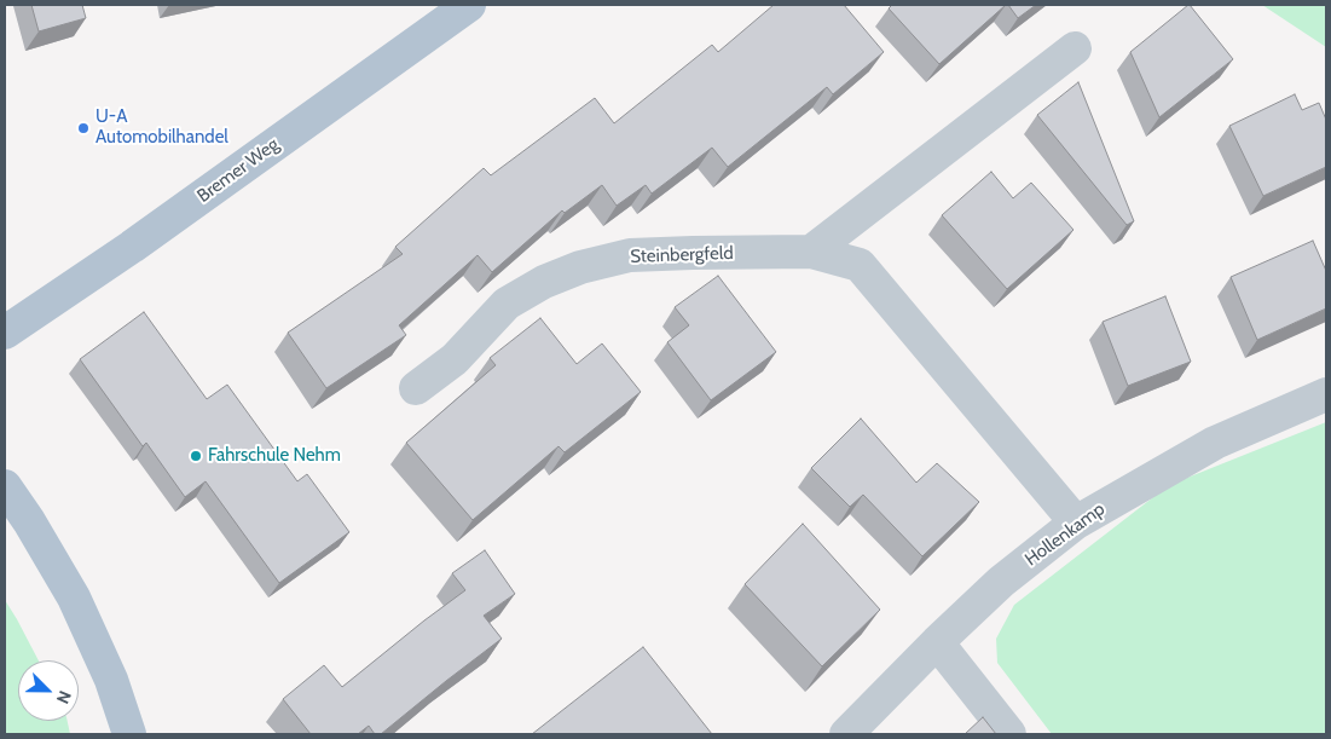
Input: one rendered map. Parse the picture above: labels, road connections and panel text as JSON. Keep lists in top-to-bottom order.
{
  "streets": {
    "main road": ["Bremer Weg"],
    "street": ["Steinbergfeld", "Hollenkamp"]
  },
  "crossings": [
    ["Steinbergfeld", "Hollenkamp"]
  ],
  "places": ["U-A Automobilhandel", "Fahrschule Nehm"],
  "north": "bottom right"
}
